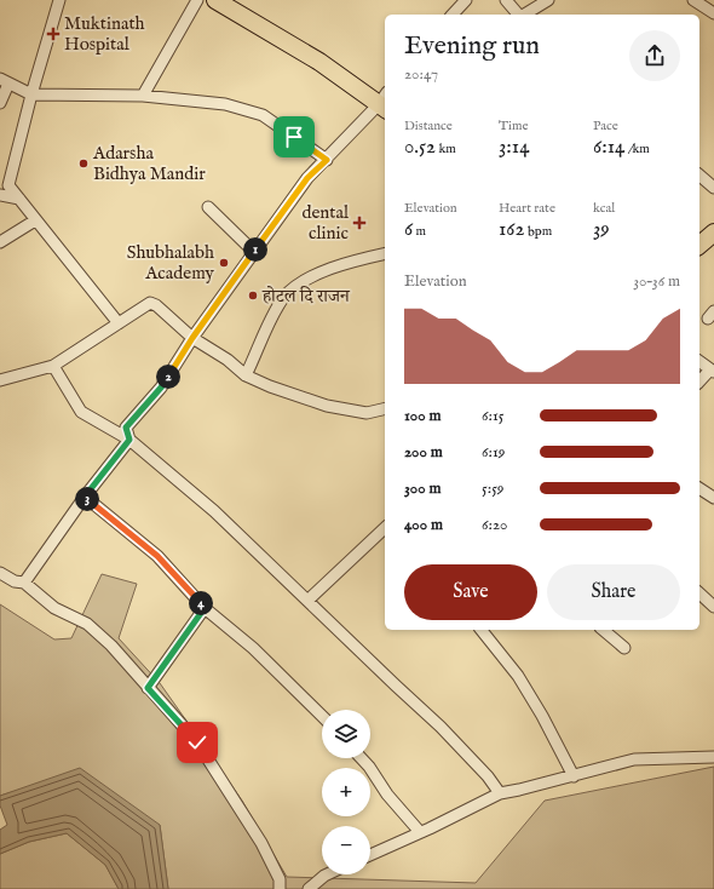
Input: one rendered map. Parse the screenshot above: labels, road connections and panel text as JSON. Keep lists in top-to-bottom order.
{
  "places": {
    "health": ["Muktinath Hospital", "dental clinic"],
    "other": ["Adarsha Bidhya Mandir", "Shubhalabh Academy", "होटल दि राजन"]
  },
  "page": {
    "heading": ["Evening run", "20:47"],
    "stats": [
      ["Distance", "0.52 km"],
      ["Time", "3:14"],
      ["Pace", "6:14 /km"],
      ["Elevation", "6 m"],
      ["Heart rate", "162 bpm"],
      ["kcal", "39"]
    ],
    "pins": [
      "1",
      "2",
      "3",
      "4"
    ],
    "chart": ["Elevation", "30–36 m"],
    "list": [
      {
        "name": "100 m",
        "note": "6:15"
      },
      {
        "name": "200 m",
        "note": "6:19"
      },
      {
        "name": "300 m",
        "note": "5:59"
      },
      {
        "name": "400 m",
        "note": "6:20"
      }
    ],
    "buttons": ["Save", "Share"],
    "map_buttons": ["+", "−"]
  }
}
